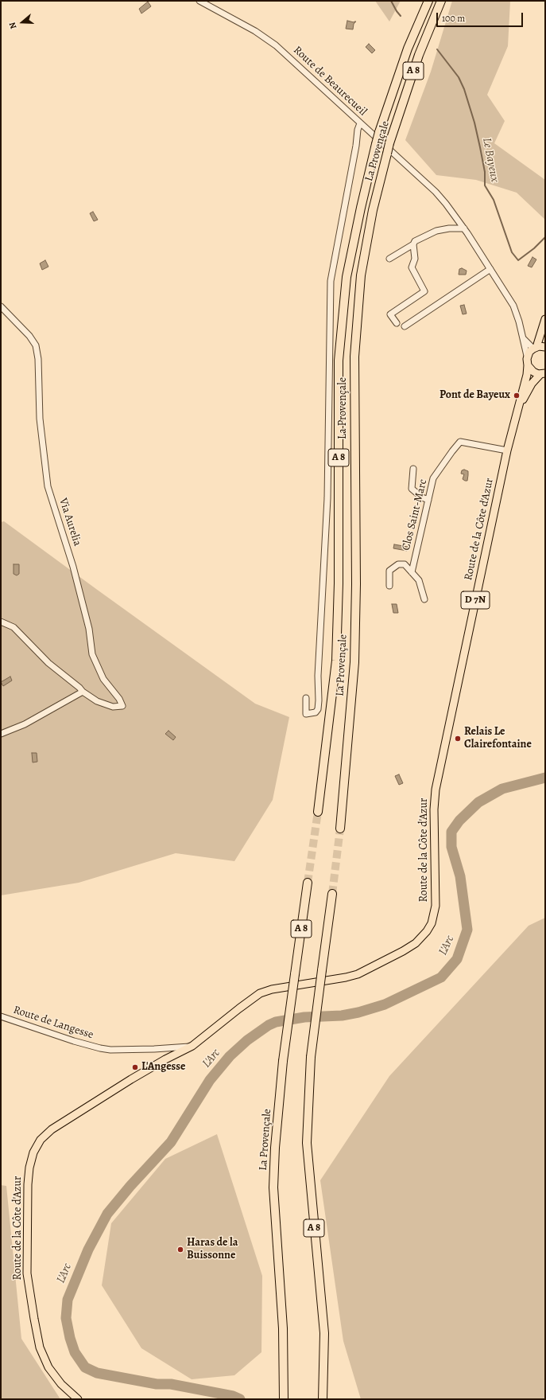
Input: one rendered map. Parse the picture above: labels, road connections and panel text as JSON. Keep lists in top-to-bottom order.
{
  "streets": {
    "highway": ["A 8", "La Provençale"],
    "main road": ["Route de la Côte d'Azur", "D 7N"],
    "street": [
      "Route de Beaurecueil",
      "Clos Saint-Marc",
      "Via Aurelia",
      "Route de Langesse"
    ]
  },
  "crossings": [
    ["Route de Beaurecueil", "Route de la Côte d'Azur"],
    ["Clos Saint-Marc", "Route de la Côte d'Azur"],
    ["Route de la Côte d'Azur", "D 7N"],
    ["Route de la Côte d'Azur", "Route de Langesse"]
  ],
  "water": ["Le Bayeux", "L'Arc"],
  "places": [
    "Pont de Bayeux",
    "Relais Le Clairefontaine",
    "L'Angesse",
    "Haras de la Buissonne"
  ],
  "scale_bar": "100 m",
  "north": "left"
}
